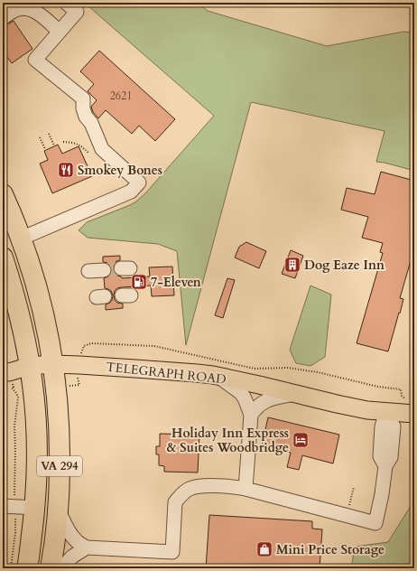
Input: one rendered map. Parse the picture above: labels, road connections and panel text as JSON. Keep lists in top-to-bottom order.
{
  "streets": {
    "highway": ["VA 294"],
    "main road": ["TELEGRAPH ROAD"]
  },
  "crossings": [
    ["TELEGRAPH ROAD", "VA 294"]
  ],
  "places": {
    "restaurant": ["Smokey Bones"],
    "building": ["Dog Eaze Inn"],
    "fuel station": ["7-Eleven"],
    "hotel": ["Holiday Inn Express & Suites Woodbridge"],
    "shop": ["Mini Price Storage"]
  },
  "house_numbers": ["2621"]
}
